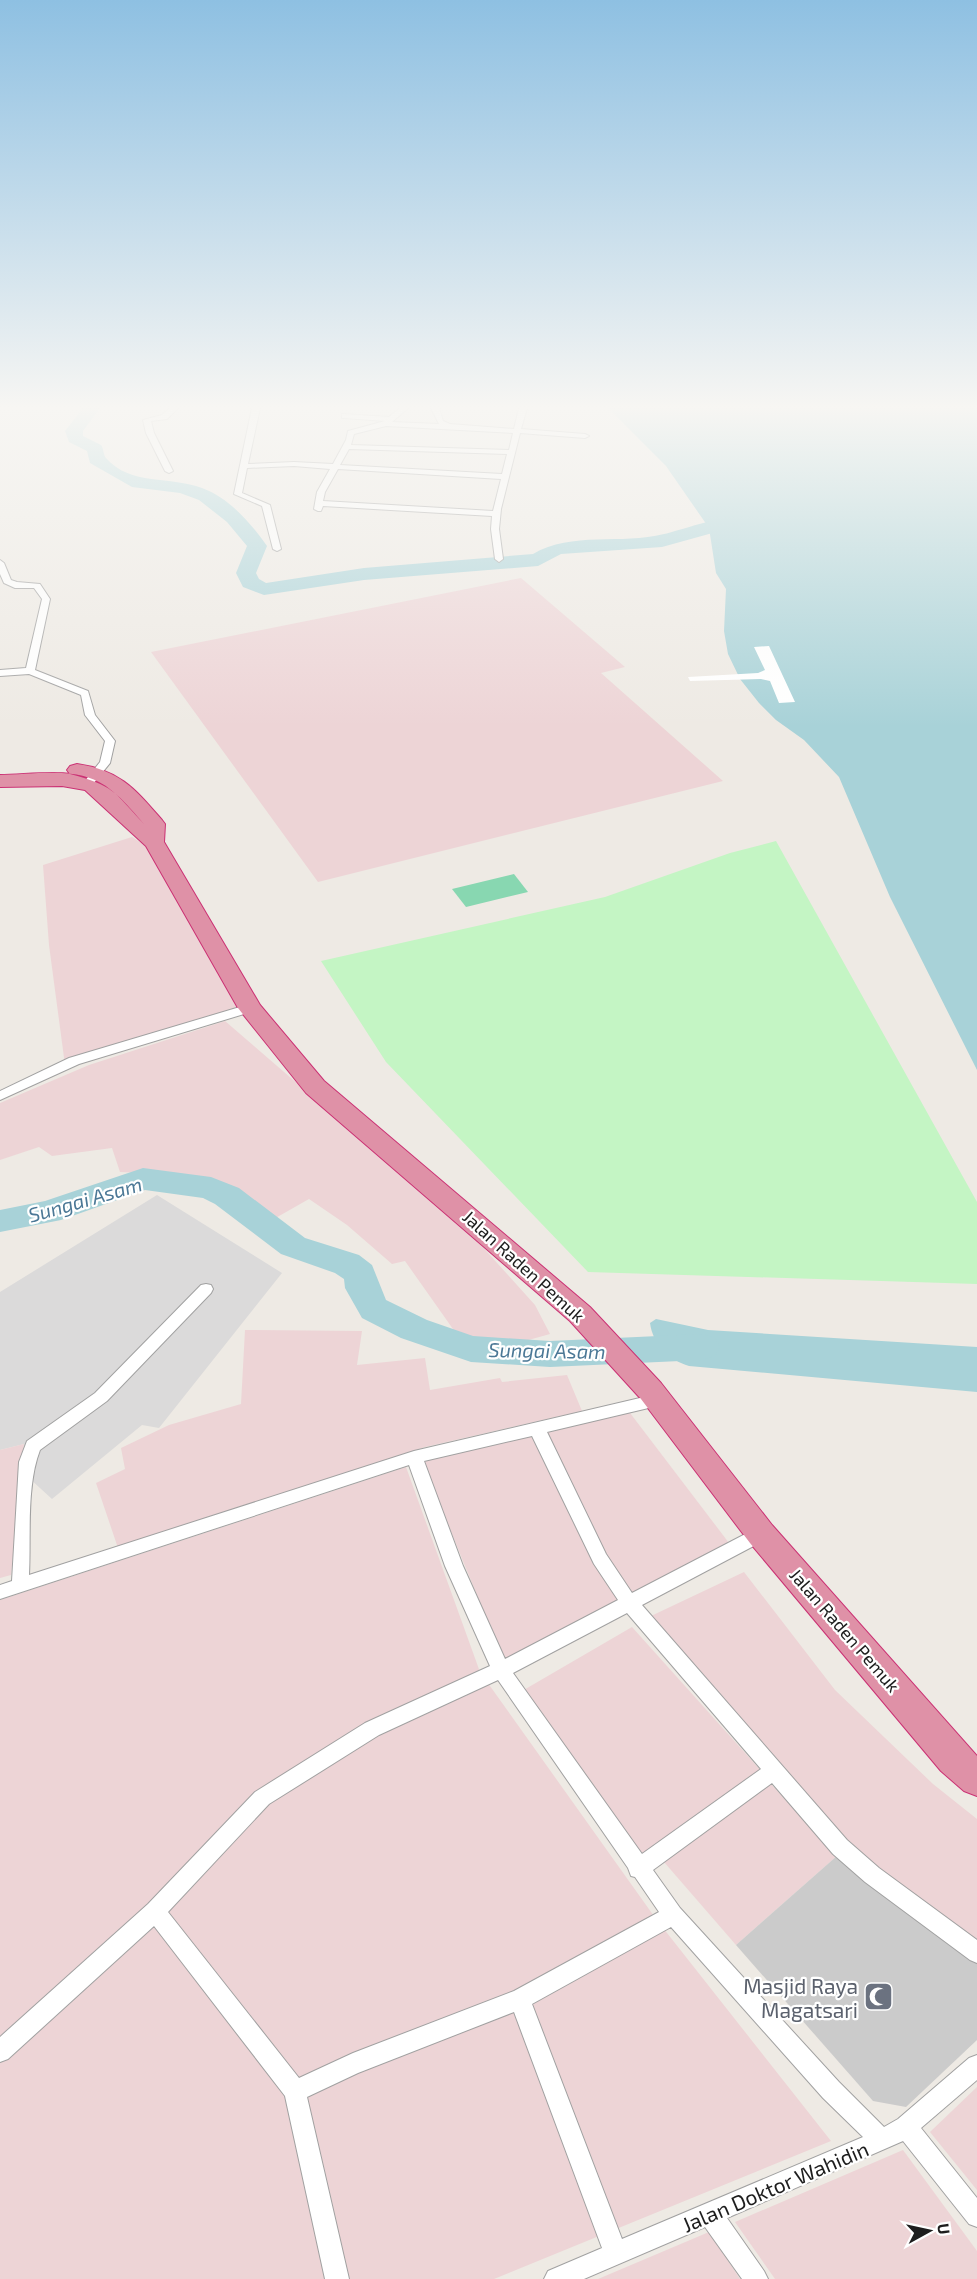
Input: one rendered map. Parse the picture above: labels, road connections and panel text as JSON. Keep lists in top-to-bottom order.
{
  "streets": {
    "highway": ["Jalan Raden Pemuk"],
    "street": ["Jalan Doktor Wahidin"]
  },
  "water": ["Sungai Asam"],
  "places": {
    "mosque": ["Masjid Raya Magatsari"]
  },
  "north": "right"
}
